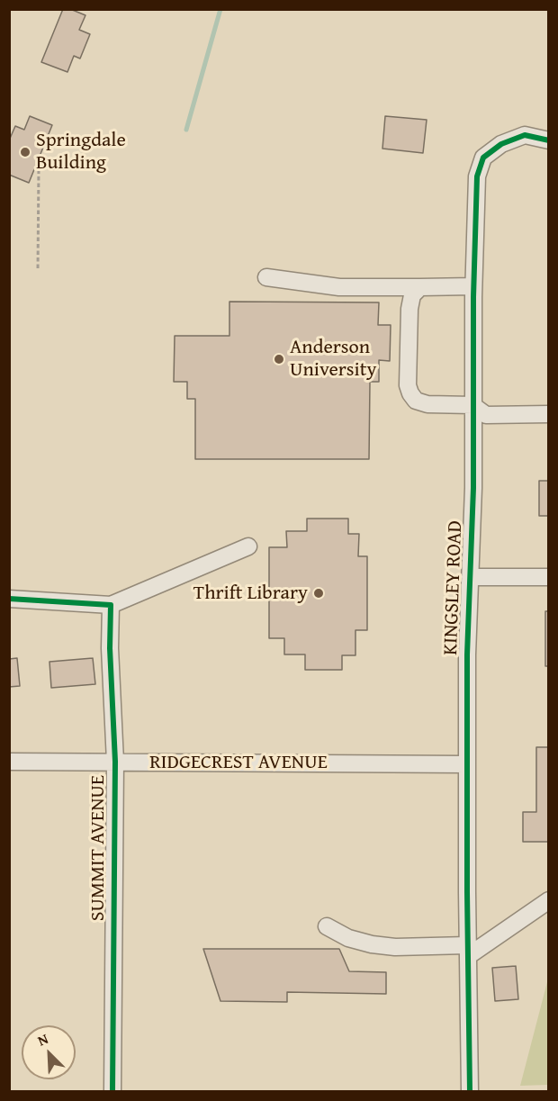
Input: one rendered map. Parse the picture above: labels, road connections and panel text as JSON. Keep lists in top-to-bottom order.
{
  "streets": {
    "street": ["KINGSLEY ROAD", "RIDGECREST AVENUE", "SUMMIT AVENUE"]
  },
  "crossings": [
    ["KINGSLEY ROAD", "RIDGECREST AVENUE"],
    ["RIDGECREST AVENUE", "SUMMIT AVENUE"]
  ],
  "places": ["Springdale Building", "Anderson University", "Thrift Library"],
  "north": "top left"
}
